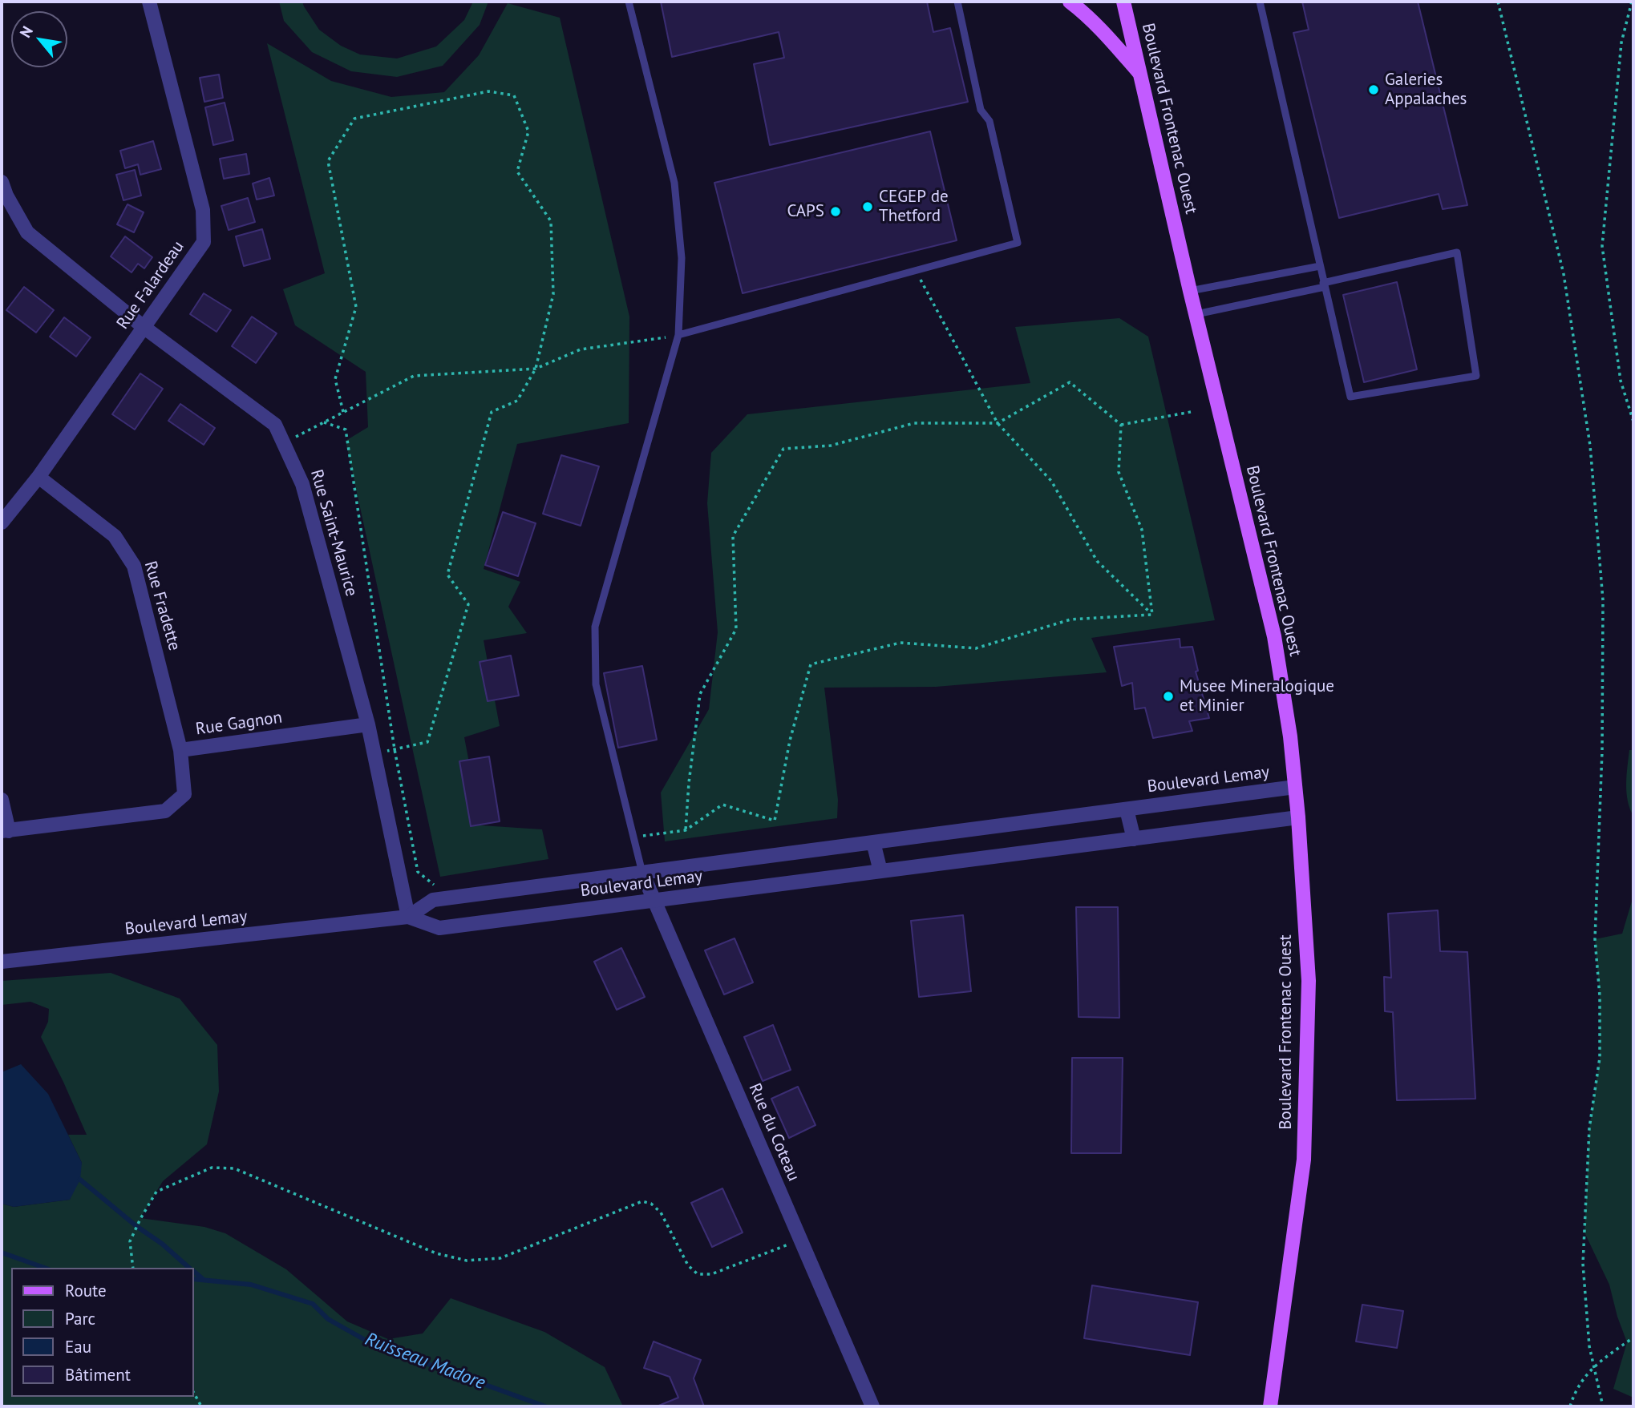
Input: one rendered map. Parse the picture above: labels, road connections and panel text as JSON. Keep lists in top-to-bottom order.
{
  "streets": {
    "main road": ["Boulevard Frontenac Ouest"],
    "street": [
      "Rue Falardeau",
      "Rue Saint-Maurice",
      "Rue Fradette",
      "Rue Gagnon",
      "Boulevard Lemay",
      "Rue du Coteau"
    ]
  },
  "crossings": [
    ["Boulevard Frontenac Ouest", "Boulevard Lemay"],
    ["Rue Falardeau", "Rue Saint-Maurice"],
    ["Rue Falardeau", "Rue Fradette"],
    ["Rue Saint-Maurice", "Rue Gagnon"],
    ["Rue Saint-Maurice", "Boulevard Lemay"],
    ["Rue Fradette", "Rue Gagnon"],
    ["Boulevard Lemay", "Rue du Coteau"]
  ],
  "water": ["Ruisseau Madore"],
  "places": [
    "Galeries Appalaches",
    "CEGEP de Thetford",
    "CAPS",
    "Musee Mineralogique et Minier"
  ],
  "legend": [
    "Route",
    "Parc",
    "Eau",
    "Bâtiment"
  ],
  "north": "top left"
}
